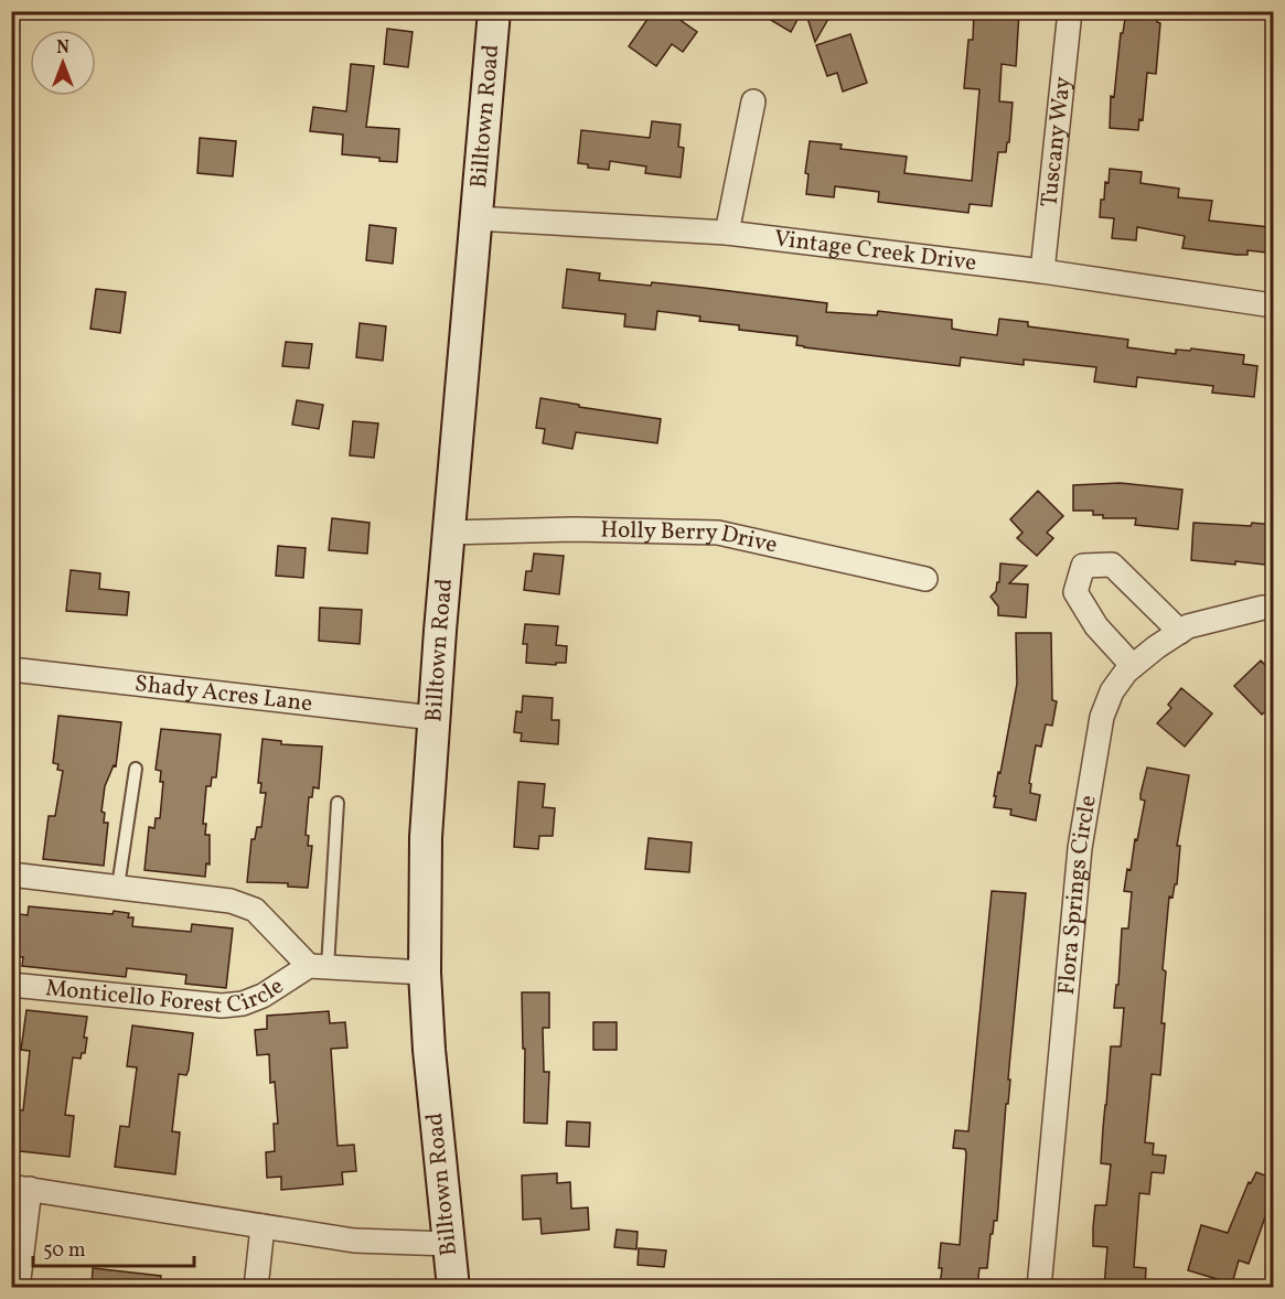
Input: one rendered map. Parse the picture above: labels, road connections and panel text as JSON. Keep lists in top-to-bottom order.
{
  "streets": {
    "main road": ["Billtown Road"],
    "street": [
      "Tuscany Way",
      "Vintage Creek Drive",
      "Holly Berry Drive",
      "Shady Acres Lane",
      "Flora Springs Circle",
      "Monticello Forest Circle"
    ]
  },
  "crossings": [
    ["Billtown Road", "Vintage Creek Drive"],
    ["Billtown Road", "Holly Berry Drive"],
    ["Billtown Road", "Shady Acres Lane"],
    ["Tuscany Way", "Vintage Creek Drive"]
  ],
  "scale_bar": "50 m",
  "north": "top"
}
